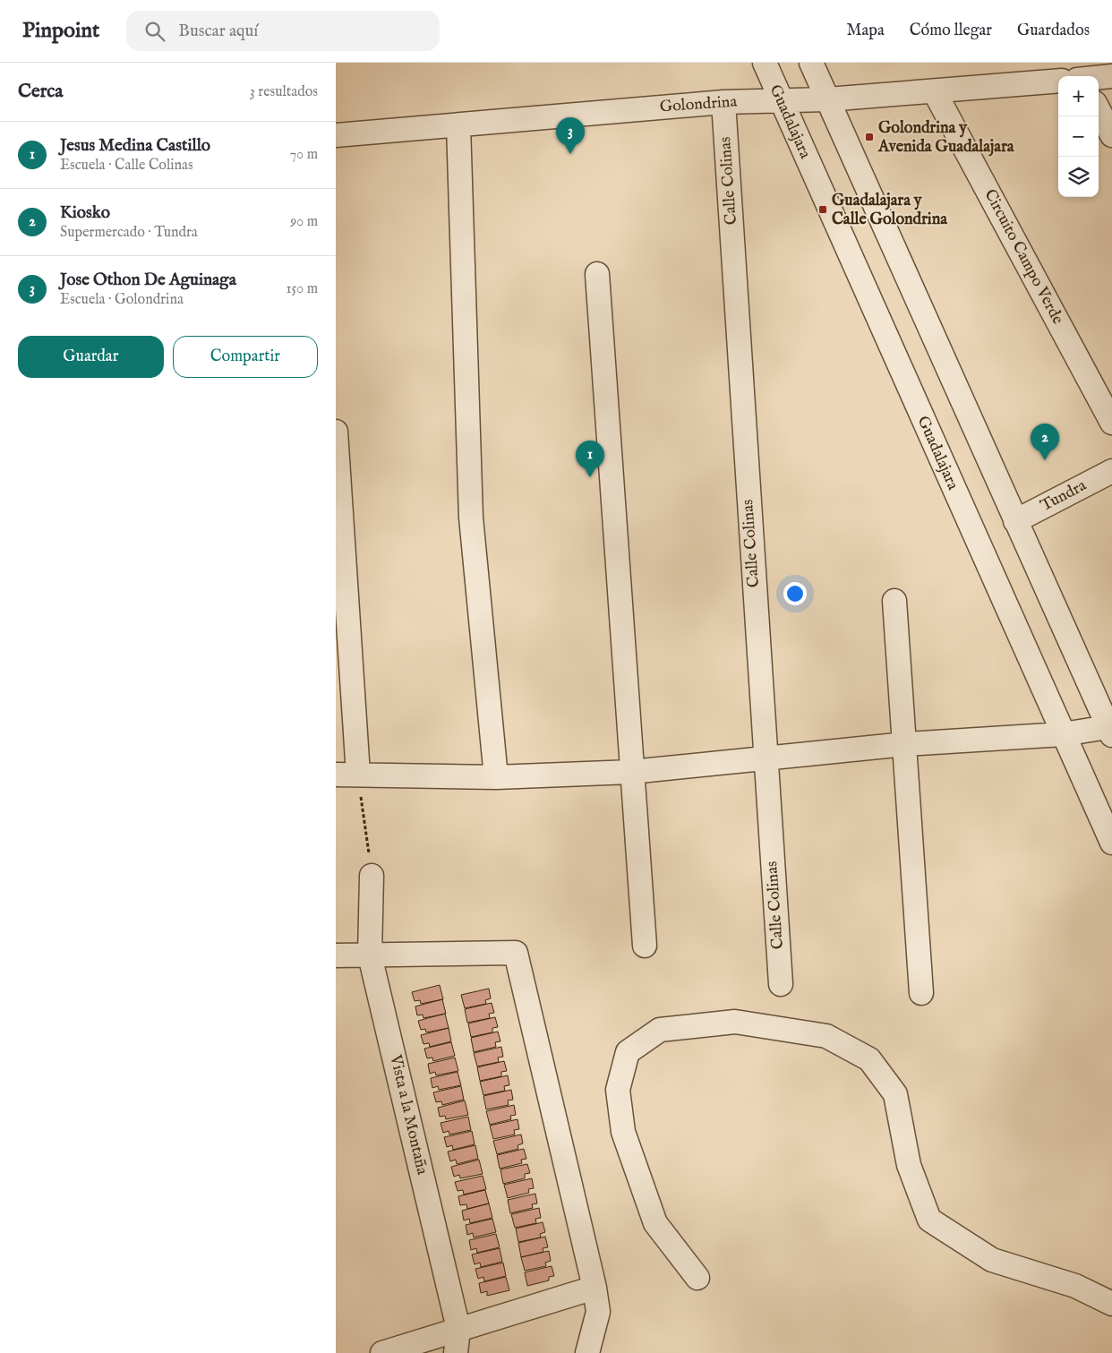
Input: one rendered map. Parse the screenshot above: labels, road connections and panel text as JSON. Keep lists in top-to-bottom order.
{
  "streets": {
    "street": [
      "Golondrina",
      "Guadalajara",
      "Calle Colinas",
      "Circuito Campo Verde",
      "Tundra",
      "Vista a la Montaña"
    ]
  },
  "crossings": [
    ["Golondrina", "Guadalajara"],
    ["Golondrina", "Calle Colinas"],
    ["Golondrina", "Circuito Campo Verde"]
  ],
  "places": {
    "transit": ["Golondrina y Avenida Guadalajara", "Guadalajara y Calle Golondrina"]
  },
  "page": {
    "header": "Pinpoint",
    "search": "Buscar aquí",
    "nav": ["Mapa", "Cómo llegar", "Guardados"],
    "heading": ["Cerca", "3 resultados"],
    "map_buttons": ["+", "−"],
    "pins": ["3", "2", "1"],
    "list": [
      {
        "mark": "1",
        "name": "Jesus Medina Castillo",
        "note": "Escuela · Calle Colinas",
        "value": "70 m"
      },
      {
        "mark": "2",
        "name": "Kiosko",
        "note": "Supermercado · Tundra",
        "value": "90 m"
      },
      {
        "mark": "3",
        "name": "Jose Othon De Aguinaga",
        "note": "Escuela · Golondrina",
        "value": "150 m"
      }
    ],
    "buttons": ["Guardar", "Compartir"]
  }
}
